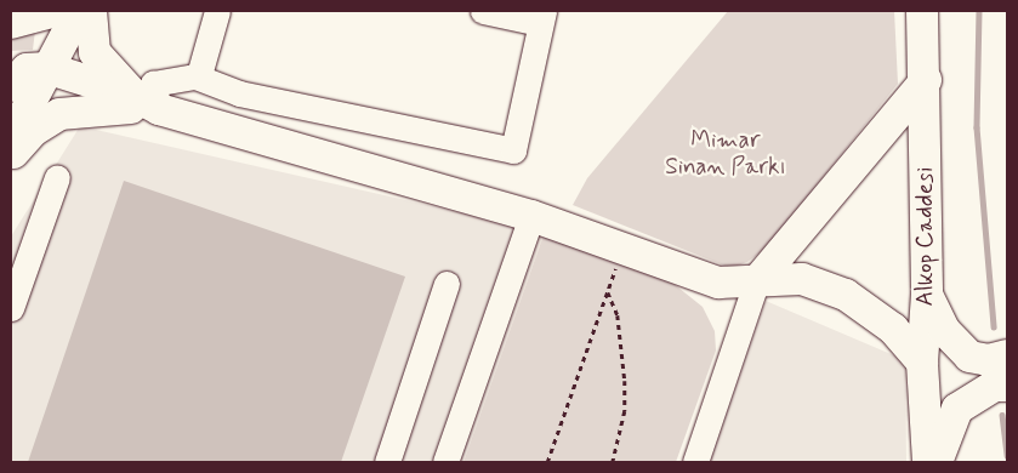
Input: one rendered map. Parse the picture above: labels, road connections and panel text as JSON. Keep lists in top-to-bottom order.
{
  "streets": {
    "main road": ["Alkop Caddesi"]
  },
  "parks": ["Mimar Sinan Parkı"]
}
